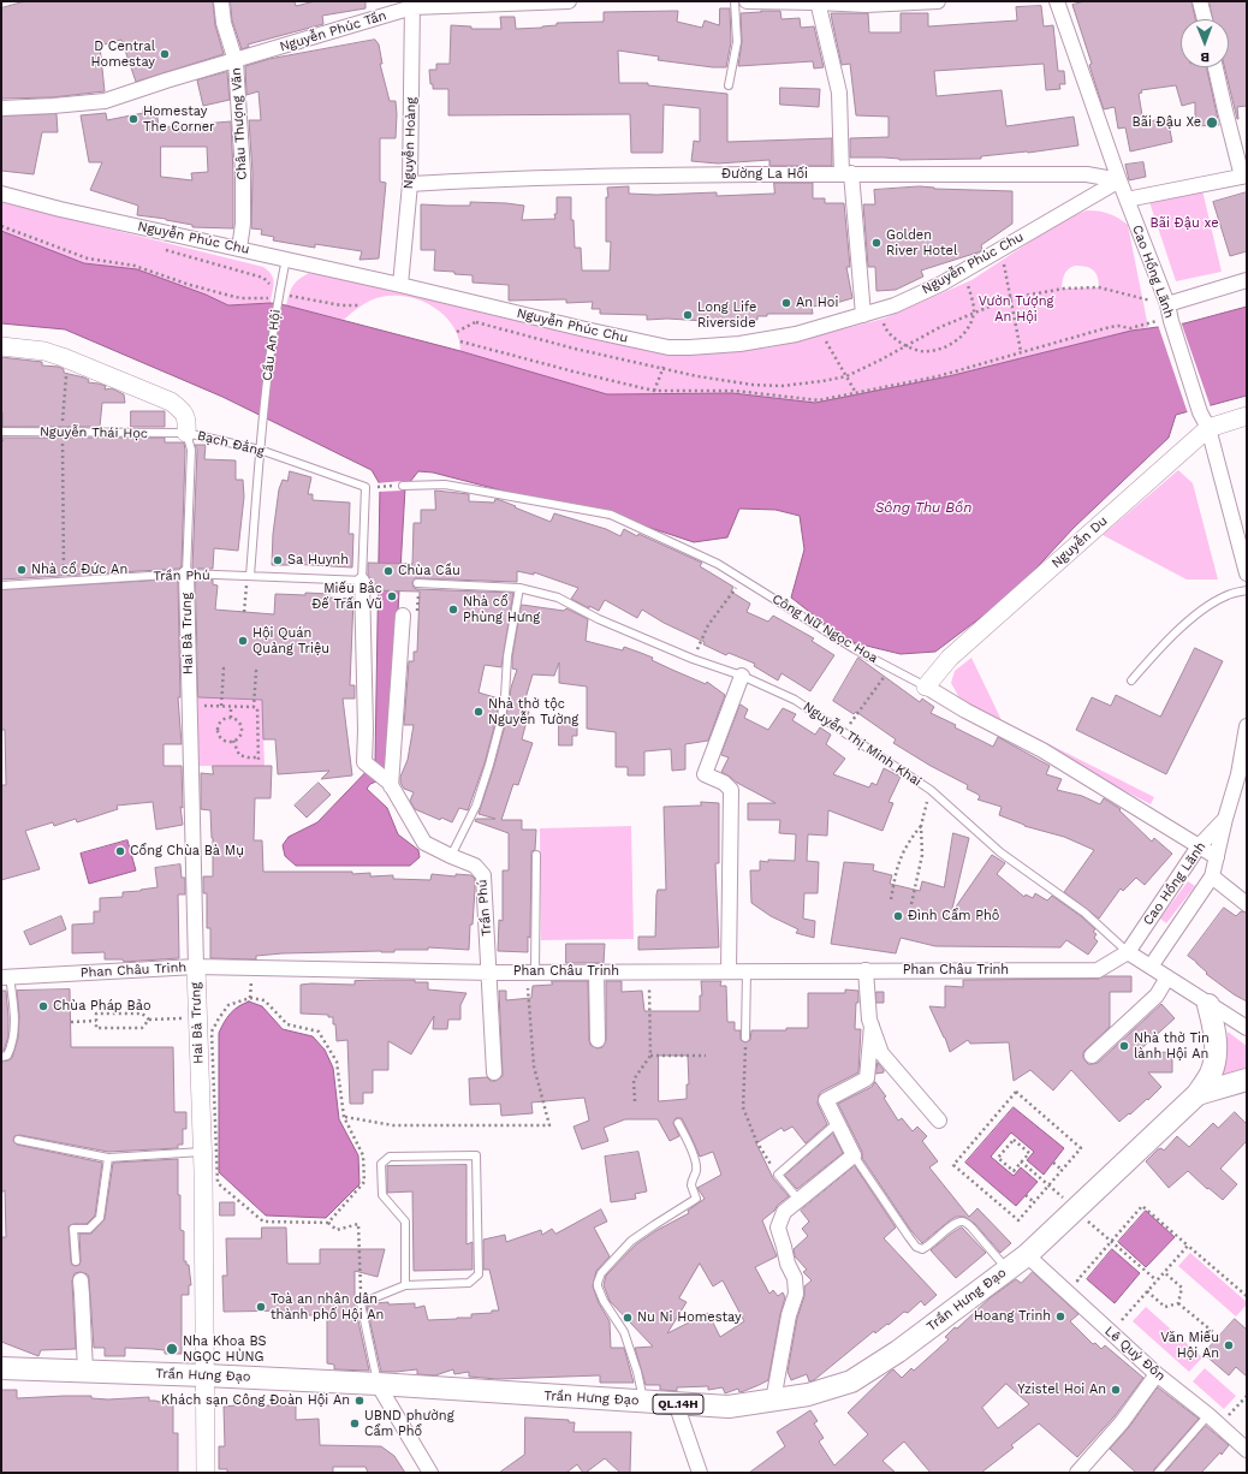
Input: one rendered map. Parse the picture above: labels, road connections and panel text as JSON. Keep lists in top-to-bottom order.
{
  "streets": {
    "main road": ["Trần Hưng Đạo", "QL.14H"],
    "street": [
      "Nguyễn Phúc Tần",
      "Châu Thượng Văn",
      "Nguyễn Hoàng",
      "Đường La Hối",
      "Nguyễn Phúc Chu",
      "Cao Hồng Lãnh",
      "Bạch Đằng",
      "Nguyễn Du",
      "Trần Phú",
      "Công Nữ Ngọc Hoa",
      "Hai Bà Trưng",
      "Nguyễn Thị Minh Khai",
      "Phan Châu Trinh",
      "Lê Quý Đôn"
    ],
    "lane": ["Cầu An Hội", "Nguyễn Thái Học"]
  },
  "crossings": [
    ["Nguyễn Phúc Tần", "Châu Thượng Văn"],
    ["Nguyễn Phúc Tần", "Nguyễn Hoàng"],
    ["Châu Thượng Văn", "Nguyễn Phúc Chu"],
    ["Nguyễn Hoàng", "Đường La Hối"],
    ["Nguyễn Hoàng", "Nguyễn Phúc Chu"],
    ["Đường La Hối", "Nguyễn Phúc Chu"],
    ["Đường La Hối", "Cao Hồng Lãnh"],
    ["Nguyễn Phúc Chu", "Cao Hồng Lãnh"],
    ["Nguyễn Phúc Chu", "Cầu An Hội"],
    ["Cao Hồng Lãnh", "Nguyễn Du"],
    ["Cao Hồng Lãnh", "Công Nữ Ngọc Hoa"],
    ["Cao Hồng Lãnh", "Nguyễn Thị Minh Khai"],
    ["Cao Hồng Lãnh", "Phan Châu Trinh"],
    ["Cầu An Hội", "Bạch Đằng"],
    ["Nguyễn Thái Học", "Bạch Đằng"],
    ["Nguyễn Du", "Công Nữ Ngọc Hoa"],
    ["Trần Phú", "Hai Bà Trưng"],
    ["Trần Phú", "Phan Châu Trinh"],
    ["Hai Bà Trưng", "Phan Châu Trinh"],
    ["Hai Bà Trưng", "Trần Hưng Đạo"],
    ["Nguyễn Thị Minh Khai", "Phan Châu Trinh"],
    ["Trần Hưng Đạo", "Lê Quý Đôn"]
  ],
  "water": ["Sông Thu Bồn"],
  "parks": ["Bãi Đậu xe", "Vườn Tượng An Hội"],
  "places": [
    "D Central Homestay",
    "Homestay The Corner",
    "Bãi Đậu Xe",
    "Golden River Hotel",
    "An Hoi",
    "Long Life Riverside",
    "Sa Huynh",
    "Nhà cổ Đức An",
    "Chùa Cầu",
    "Miếu Bắc Đế Trấn Vũ",
    "Nhà cổ Phùng Hưng",
    "Hội Quán Quảng Triệu",
    "Nhà thờ tộc Nguyễn Tường",
    "Cổng Chùa Bà Mụ",
    "Đình Cẩm Phô",
    "Chùa Pháp Bảo",
    "Nhà thờ Tin lành Hội An",
    "Toà an nhân dân thành phố Hội An",
    "Hoang Trinh",
    "Nu Ni Homestay",
    "Văn Miếu Hội An",
    "Nha Khoa BS NGỌC HÙNG",
    "Yzistel Hoi An",
    "Khách sạn Công Đoàn Hội An",
    "UBND phường Cẩm Phổ"
  ],
  "north": "bottom"
}
